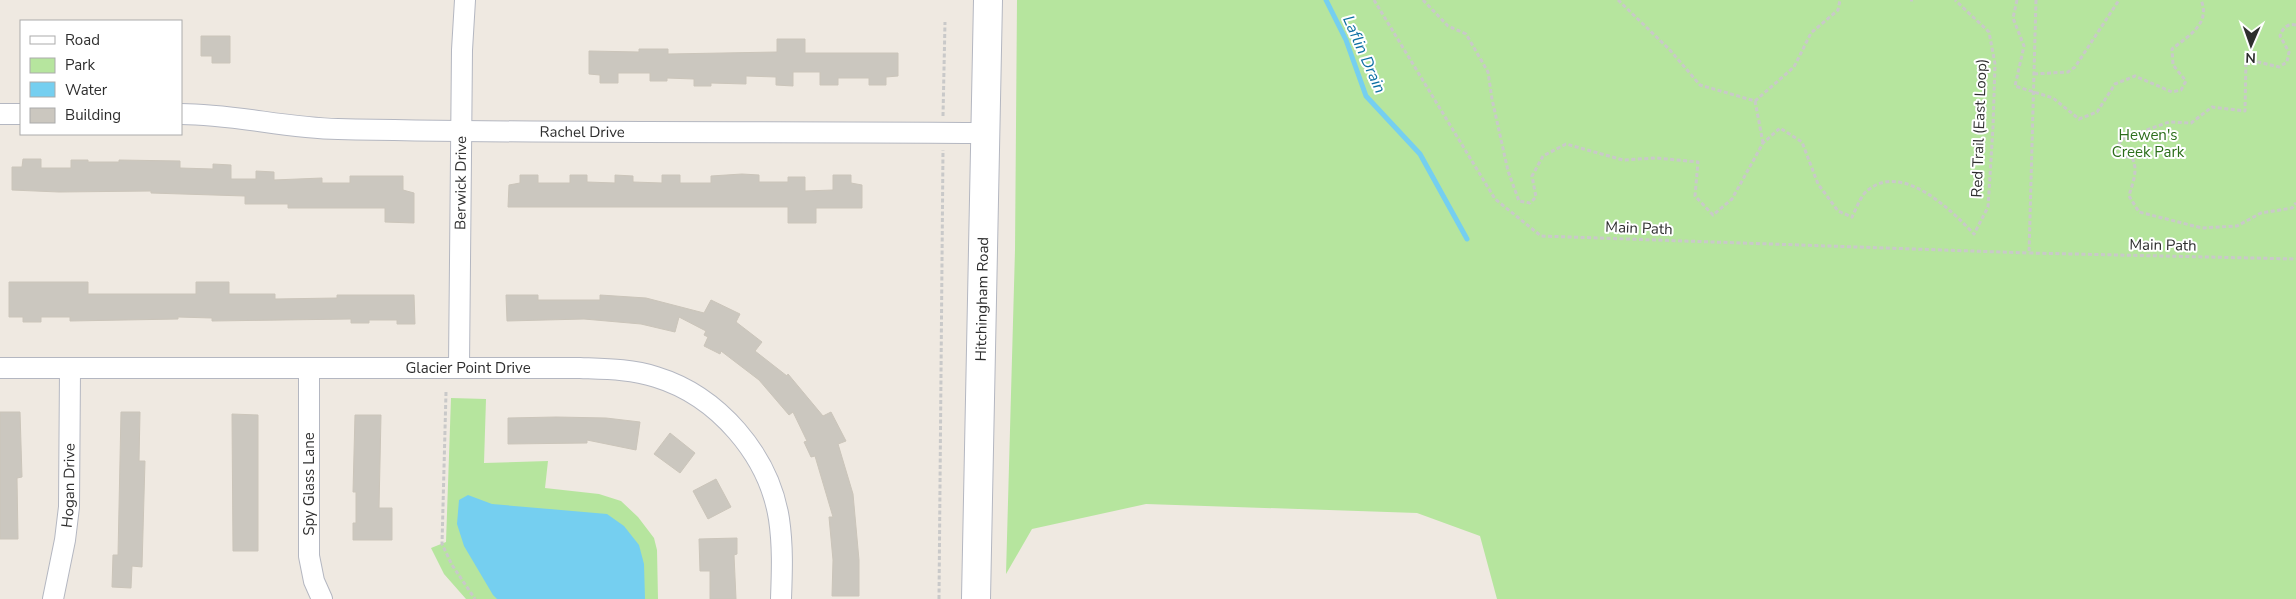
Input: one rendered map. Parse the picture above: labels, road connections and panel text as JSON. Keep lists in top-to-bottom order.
{
  "streets": {
    "street": [
      "Rachel Drive",
      "Berwick Drive",
      "Hitchingham Road",
      "Glacier Point Drive",
      "Spy Glass Lane",
      "Hogan Drive"
    ],
    "path": ["Red Trail (East Loop)", "Main Path"]
  },
  "crossings": [
    ["Rachel Drive", "Berwick Drive"],
    ["Rachel Drive", "Hitchingham Road"],
    ["Berwick Drive", "Glacier Point Drive"],
    ["Glacier Point Drive", "Spy Glass Lane"],
    ["Glacier Point Drive", "Hogan Drive"]
  ],
  "water": ["Laflin Drain"],
  "parks": ["Hewen's Creek Park"],
  "legend": [
    "Road",
    "Park",
    "Water",
    "Building"
  ],
  "north": "bottom"
}
